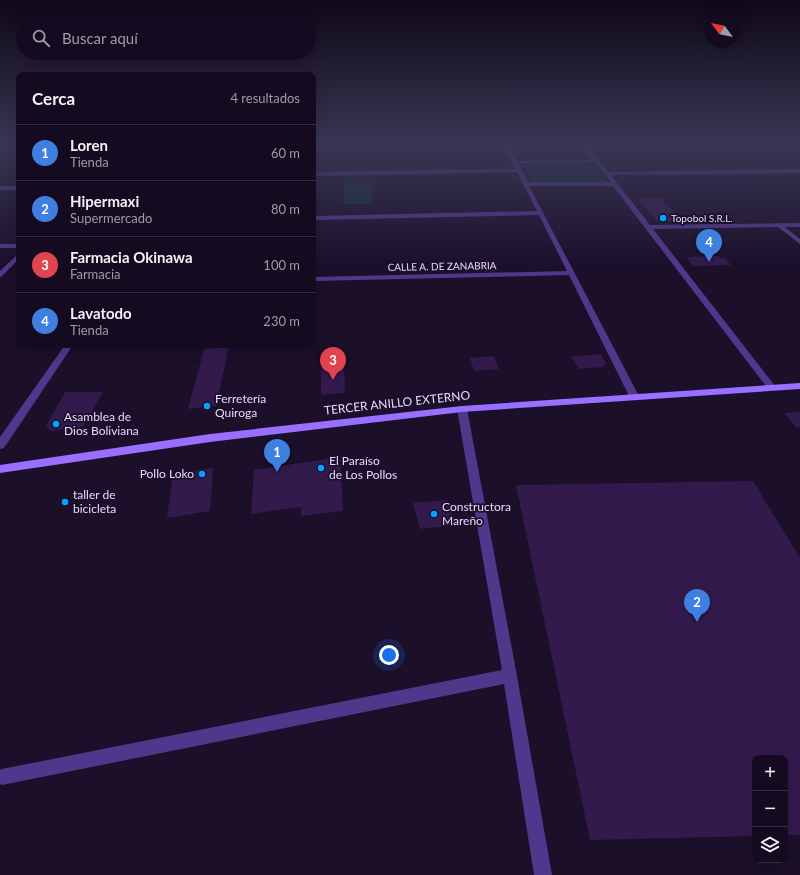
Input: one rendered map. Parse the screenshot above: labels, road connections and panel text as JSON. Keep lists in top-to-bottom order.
{
  "streets": {
    "street": ["CALLE A. DE ZANABRIA", "TERCER ANILLO EXTERNO"]
  },
  "places": [
    "Topobol S.R.L.",
    "Ferretería Quiroga",
    "Asamblea de Dios Boliviana",
    "El Paraíso de Los Pollos",
    "Pollo Loko",
    "taller de bicicleta",
    "Constructora Mareño"
  ],
  "north": "top left",
  "page": {
    "search": "Buscar aquí",
    "heading": ["Cerca", "4 resultados"],
    "list": [
      {
        "mark": "1",
        "name": "Loren",
        "note": "Tienda",
        "value": "60 m"
      },
      {
        "mark": "2",
        "name": "Hipermaxi",
        "note": "Supermercado",
        "value": "80 m"
      },
      {
        "mark": "3",
        "name": "Farmacia Okinawa",
        "note": "Farmacia",
        "value": "100 m"
      },
      {
        "mark": "4",
        "name": "Lavatodo",
        "note": "Tienda",
        "value": "230 m"
      }
    ],
    "pins": [
      "4",
      "3",
      "1",
      "2"
    ],
    "map_buttons": ["+", "−"]
  }
}
